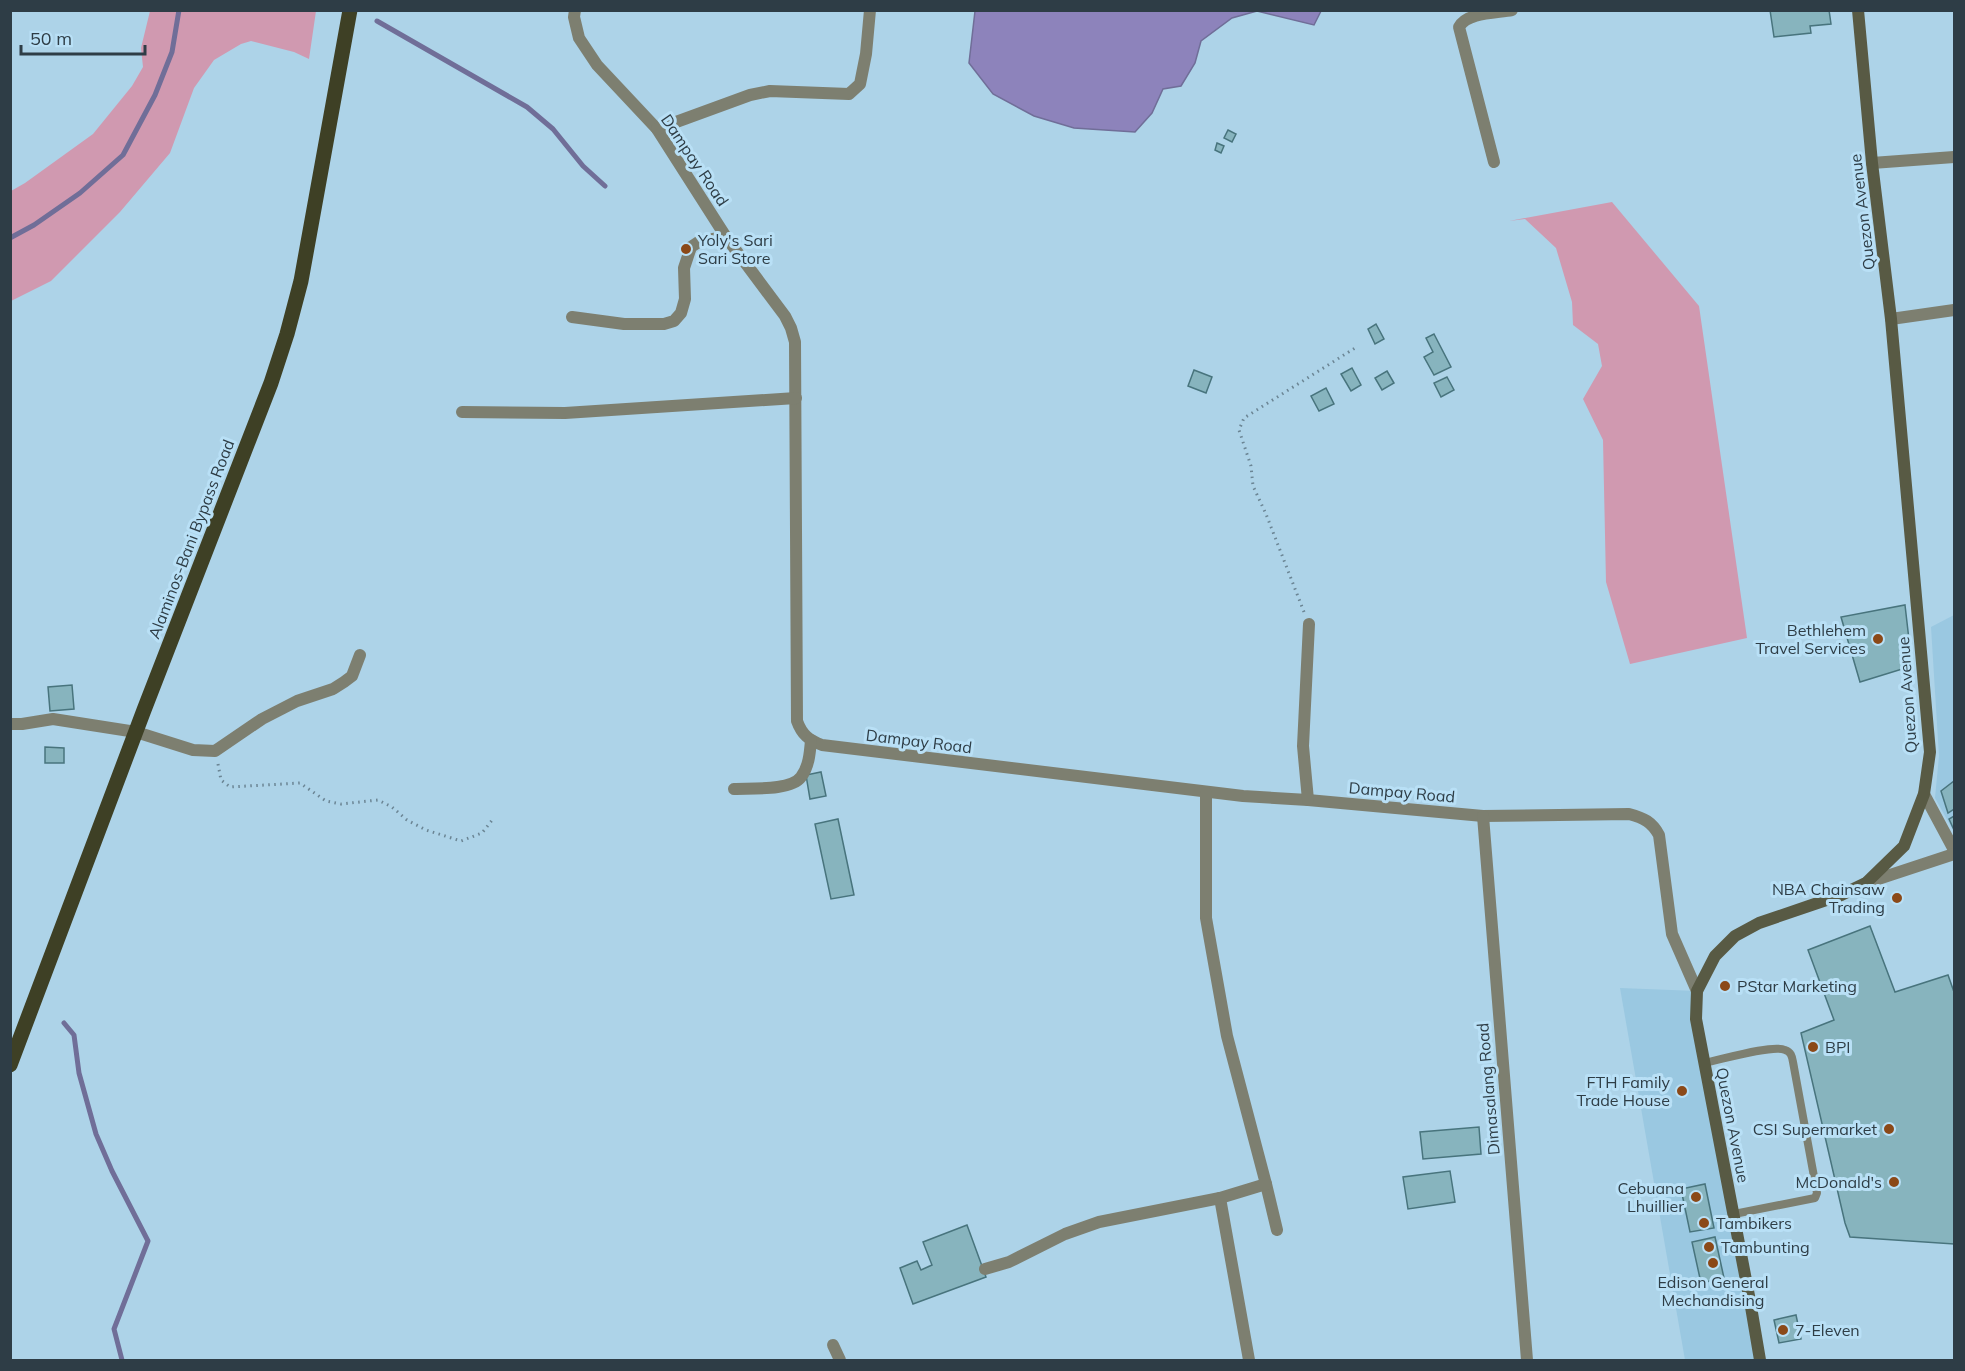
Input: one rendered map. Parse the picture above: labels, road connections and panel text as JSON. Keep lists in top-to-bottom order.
{
  "streets": {
    "main road": ["Quezon Avenue", "Alaminos-Bani Bypass Road"],
    "street": ["Dampay Road", "Dimasalang Road"]
  },
  "crossings": [
    ["Dampay Road", "Quezon Avenue"],
    ["Dampay Road", "Dimasalang Road"]
  ],
  "places": [
    "Yoly's Sari Sari Store",
    "Bethlehem Travel Services",
    "NBA Chainsaw Trading",
    "PStar Marketing",
    "BPI",
    "FTH Family Trade House",
    "CSI Supermarket",
    "McDonald's",
    "Cebuana Lhuillier",
    "Tambikers",
    "Tambunting",
    "Edison General Mechandising",
    "7-Eleven"
  ],
  "scale_bar": "50 m"
}
